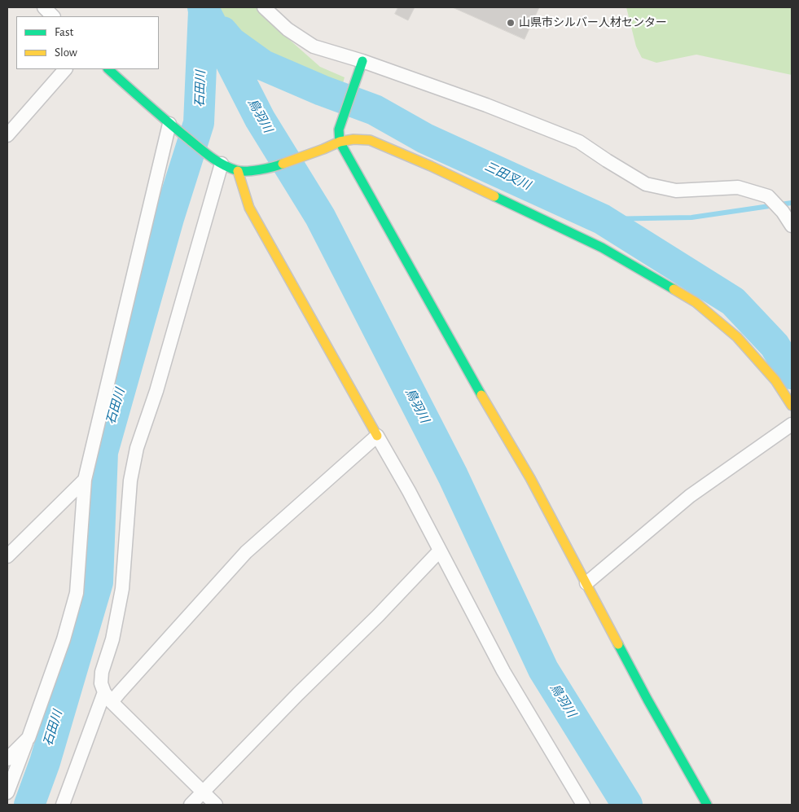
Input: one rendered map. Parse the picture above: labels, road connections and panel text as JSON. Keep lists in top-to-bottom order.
{
  "water": ["石田川", "鳥羽川", "三田叉川"],
  "places": ["山県市シルバー人材センター"],
  "legend": ["Fast", "Slow"]
}
